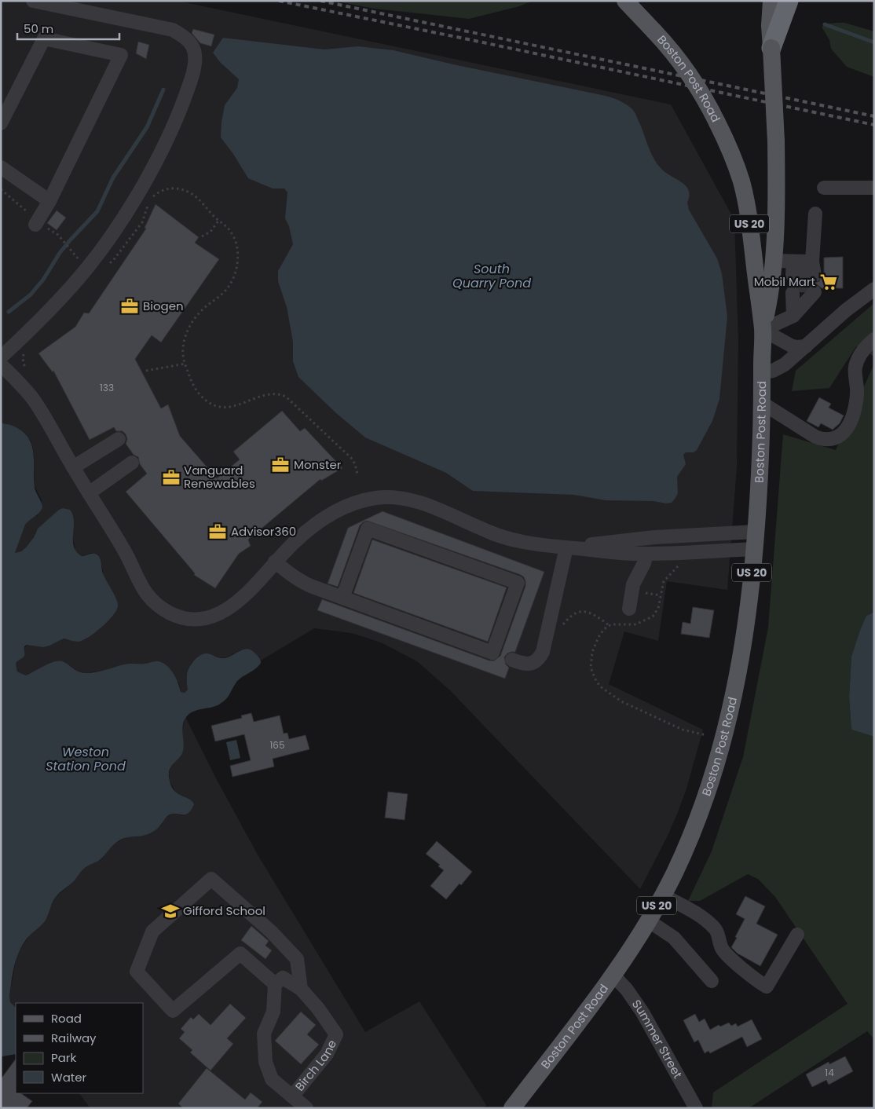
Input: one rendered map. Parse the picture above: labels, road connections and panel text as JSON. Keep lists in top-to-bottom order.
{
  "streets": {
    "main road": ["Boston Post Road", "US 20"],
    "street": ["Summer Street", "Birch Lane"]
  },
  "crossings": [
    ["Boston Post Road", "US 20"],
    ["Boston Post Road", "Summer Street"]
  ],
  "water": ["South Quarry Pond", "Weston Station Pond"],
  "places": {
    "supermarket": ["Mobil Mart"],
    "office": [
      "Biogen",
      "Monster",
      "Vanguard Renewables",
      "Advisor360"
    ],
    "school or university": ["Gifford School"]
  },
  "house_numbers": ["133", "165", "14"],
  "legend": [
    "Road",
    "Railway",
    "Park",
    "Water"
  ],
  "scale_bar": "50 m"
}
